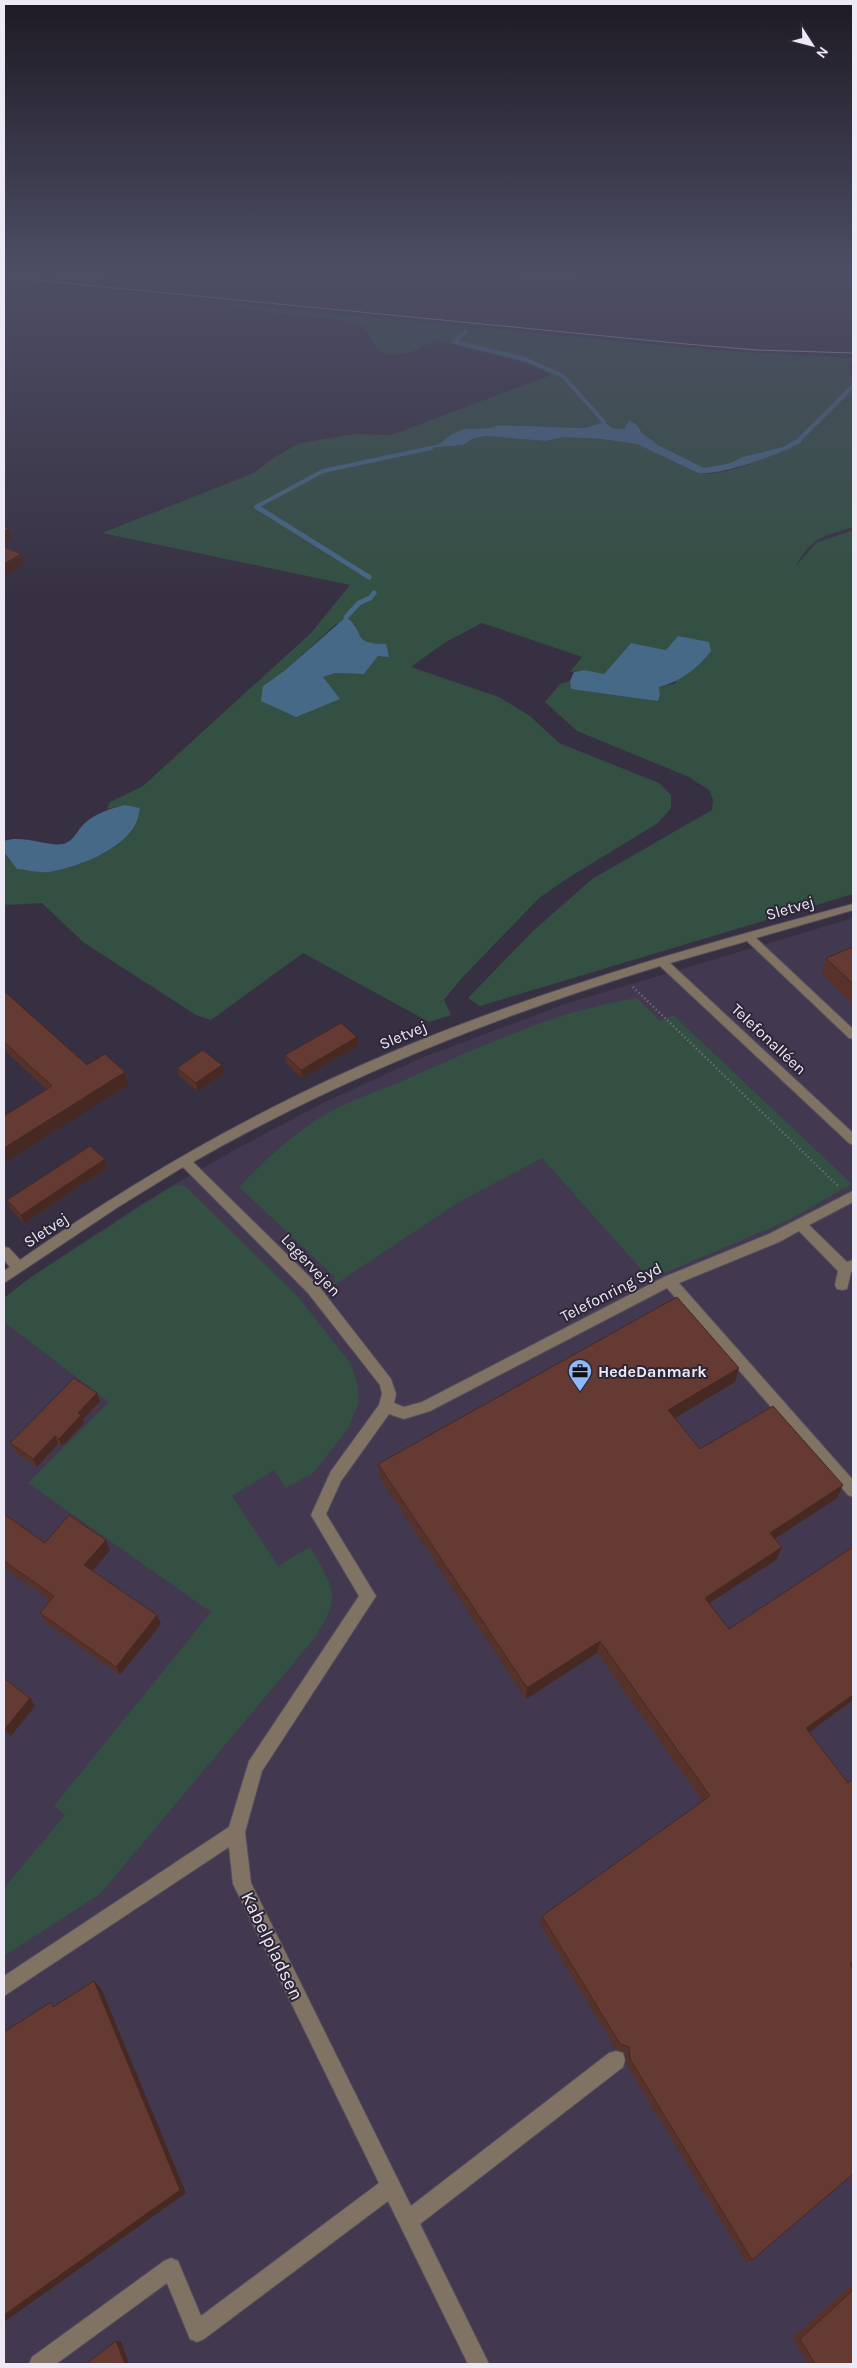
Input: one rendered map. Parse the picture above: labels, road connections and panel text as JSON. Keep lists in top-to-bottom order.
{
  "streets": {
    "street": [
      "Sletvej",
      "Telefonalléen",
      "Lagervejen",
      "Telefonring Syd",
      "Kabelpladsen"
    ]
  },
  "crossings": [
    ["Sletvej", "Telefonalléen"],
    ["Sletvej", "Lagervejen"],
    ["Lagervejen", "Telefonring Syd"],
    ["Lagervejen", "Kabelpladsen"],
    ["Telefonring Syd", "Kabelpladsen"]
  ],
  "places": {
    "office": ["HedeDanmark"]
  },
  "north": "bottom right"
}
